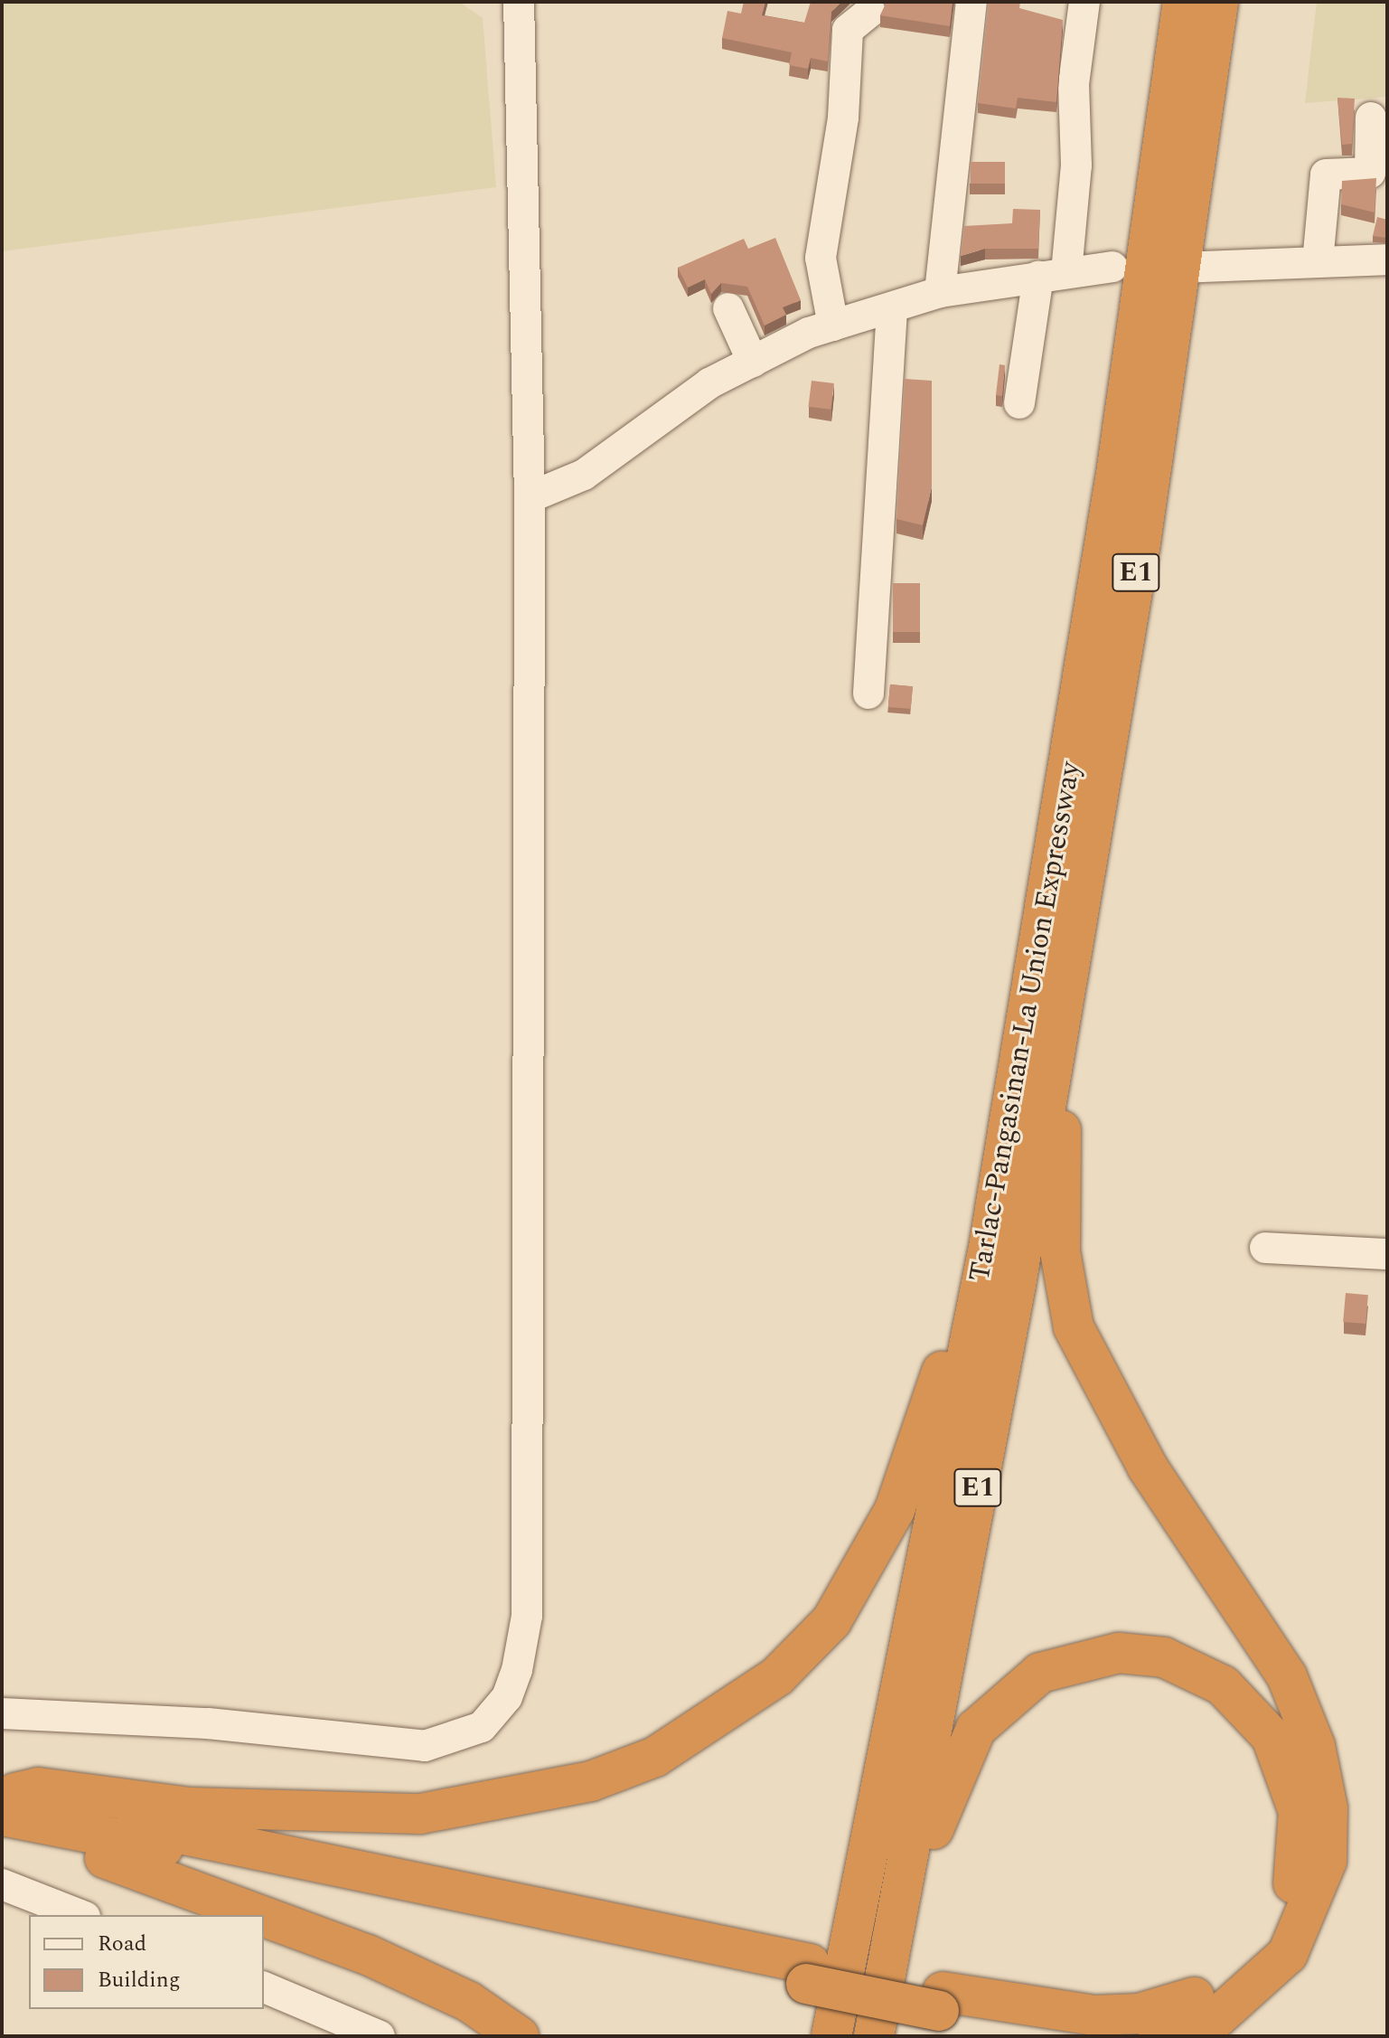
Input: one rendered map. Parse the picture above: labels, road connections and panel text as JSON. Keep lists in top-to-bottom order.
{
  "streets": {
    "highway": ["E1", "Tarlac-Pangasinan-La Union Expressway"]
  },
  "legend": ["Road", "Building"]
}
